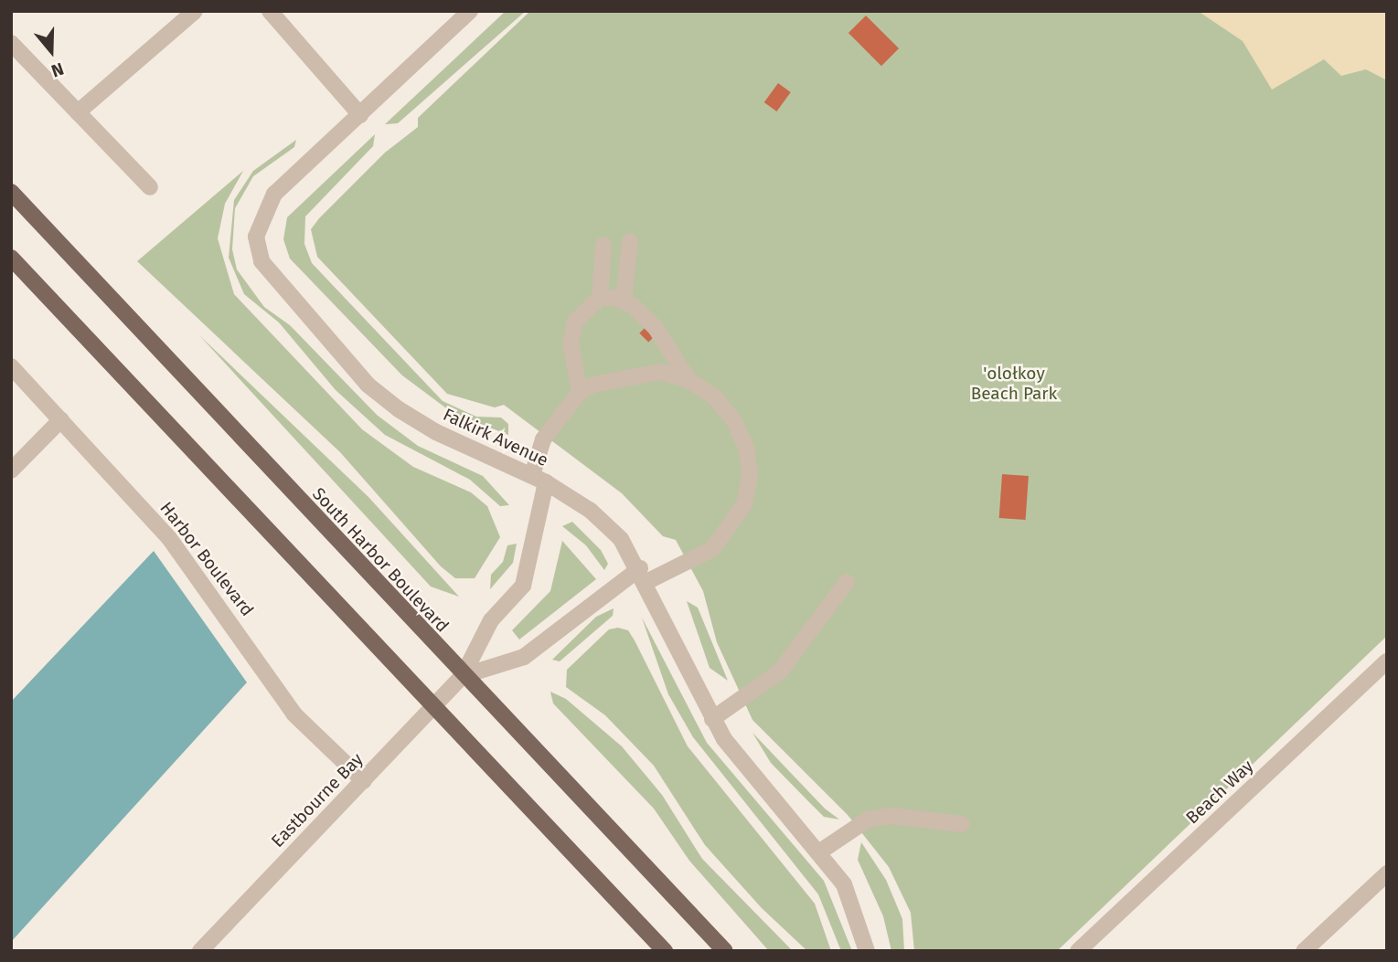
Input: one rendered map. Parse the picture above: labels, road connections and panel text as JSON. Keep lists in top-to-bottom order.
{
  "streets": {
    "main road": ["South Harbor Boulevard"],
    "street": [
      "Falkirk Avenue",
      "Harbor Boulevard",
      "Beach Way",
      "Eastbourne Bay"
    ]
  },
  "crossings": [
    ["Falkirk Avenue", "Eastbourne Bay"],
    ["Harbor Boulevard", "Eastbourne Bay"],
    ["South Harbor Boulevard", "Eastbourne Bay"]
  ],
  "parks": ["'olołkoy Beach Park"],
  "north": "bottom"
}
